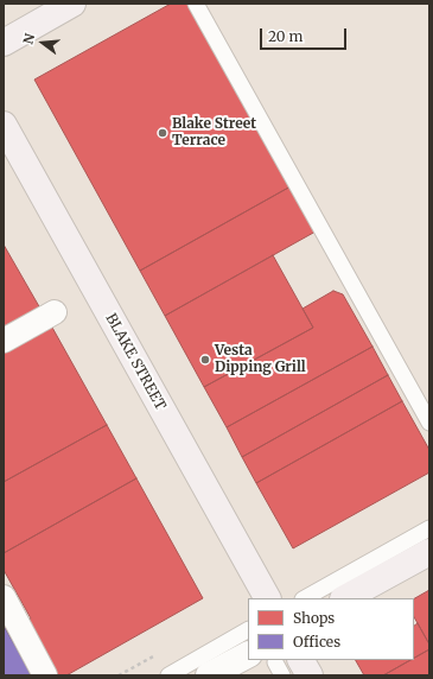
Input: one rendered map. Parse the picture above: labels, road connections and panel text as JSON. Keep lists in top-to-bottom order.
{
  "streets": {
    "main road": ["BLAKE STREET"]
  },
  "places": ["Blake Street Terrace", "Vesta Dipping Grill"],
  "legend": ["Shops", "Offices"],
  "scale_bar": "20 m",
  "north": "left"
}
